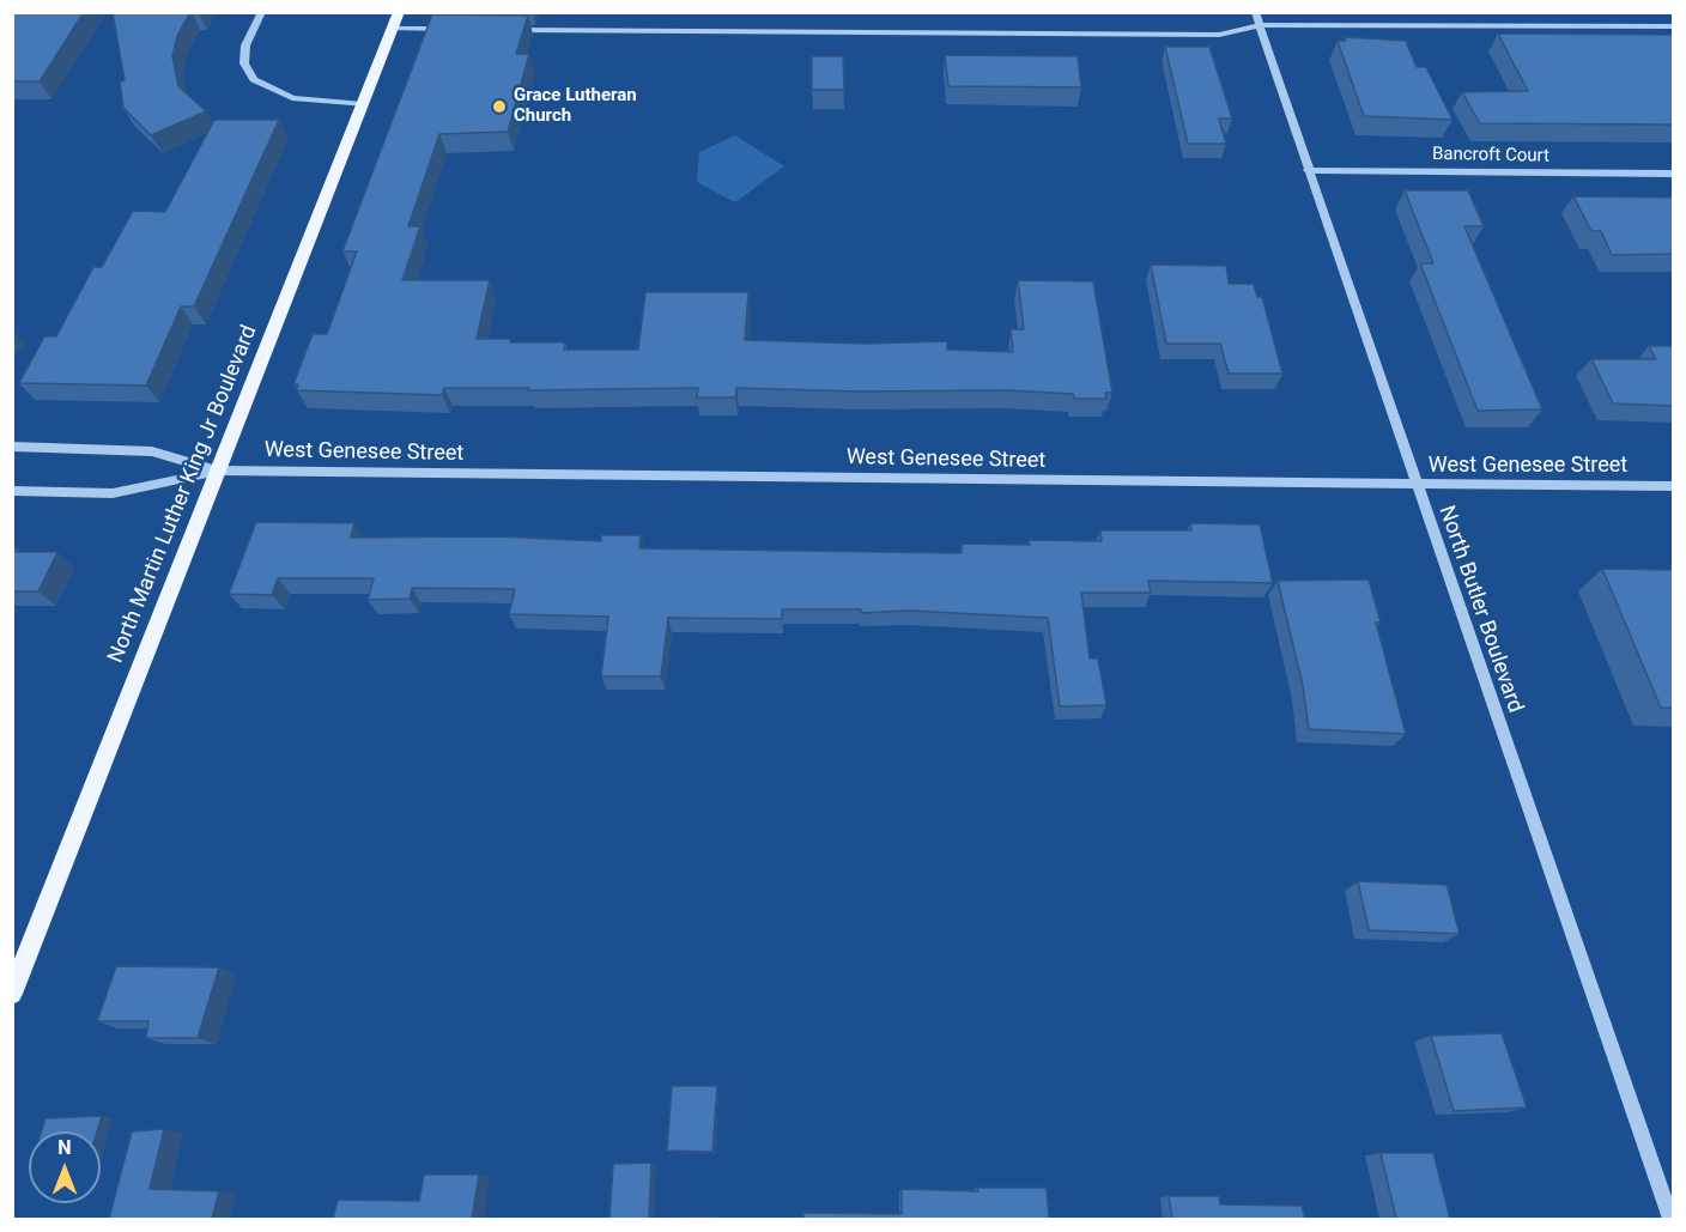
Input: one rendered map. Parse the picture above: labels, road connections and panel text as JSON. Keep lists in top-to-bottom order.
{
  "streets": {
    "main road": ["North Martin Luther King Jr Boulevard"],
    "street": ["Bancroft Court", "West Genesee Street", "North Butler Boulevard"]
  },
  "crossings": [
    ["Bancroft Court", "North Butler Boulevard"],
    ["West Genesee Street", "North Martin Luther King Jr Boulevard"],
    ["West Genesee Street", "North Butler Boulevard"]
  ],
  "places": ["Grace Lutheran Church"],
  "north": "top"
}
